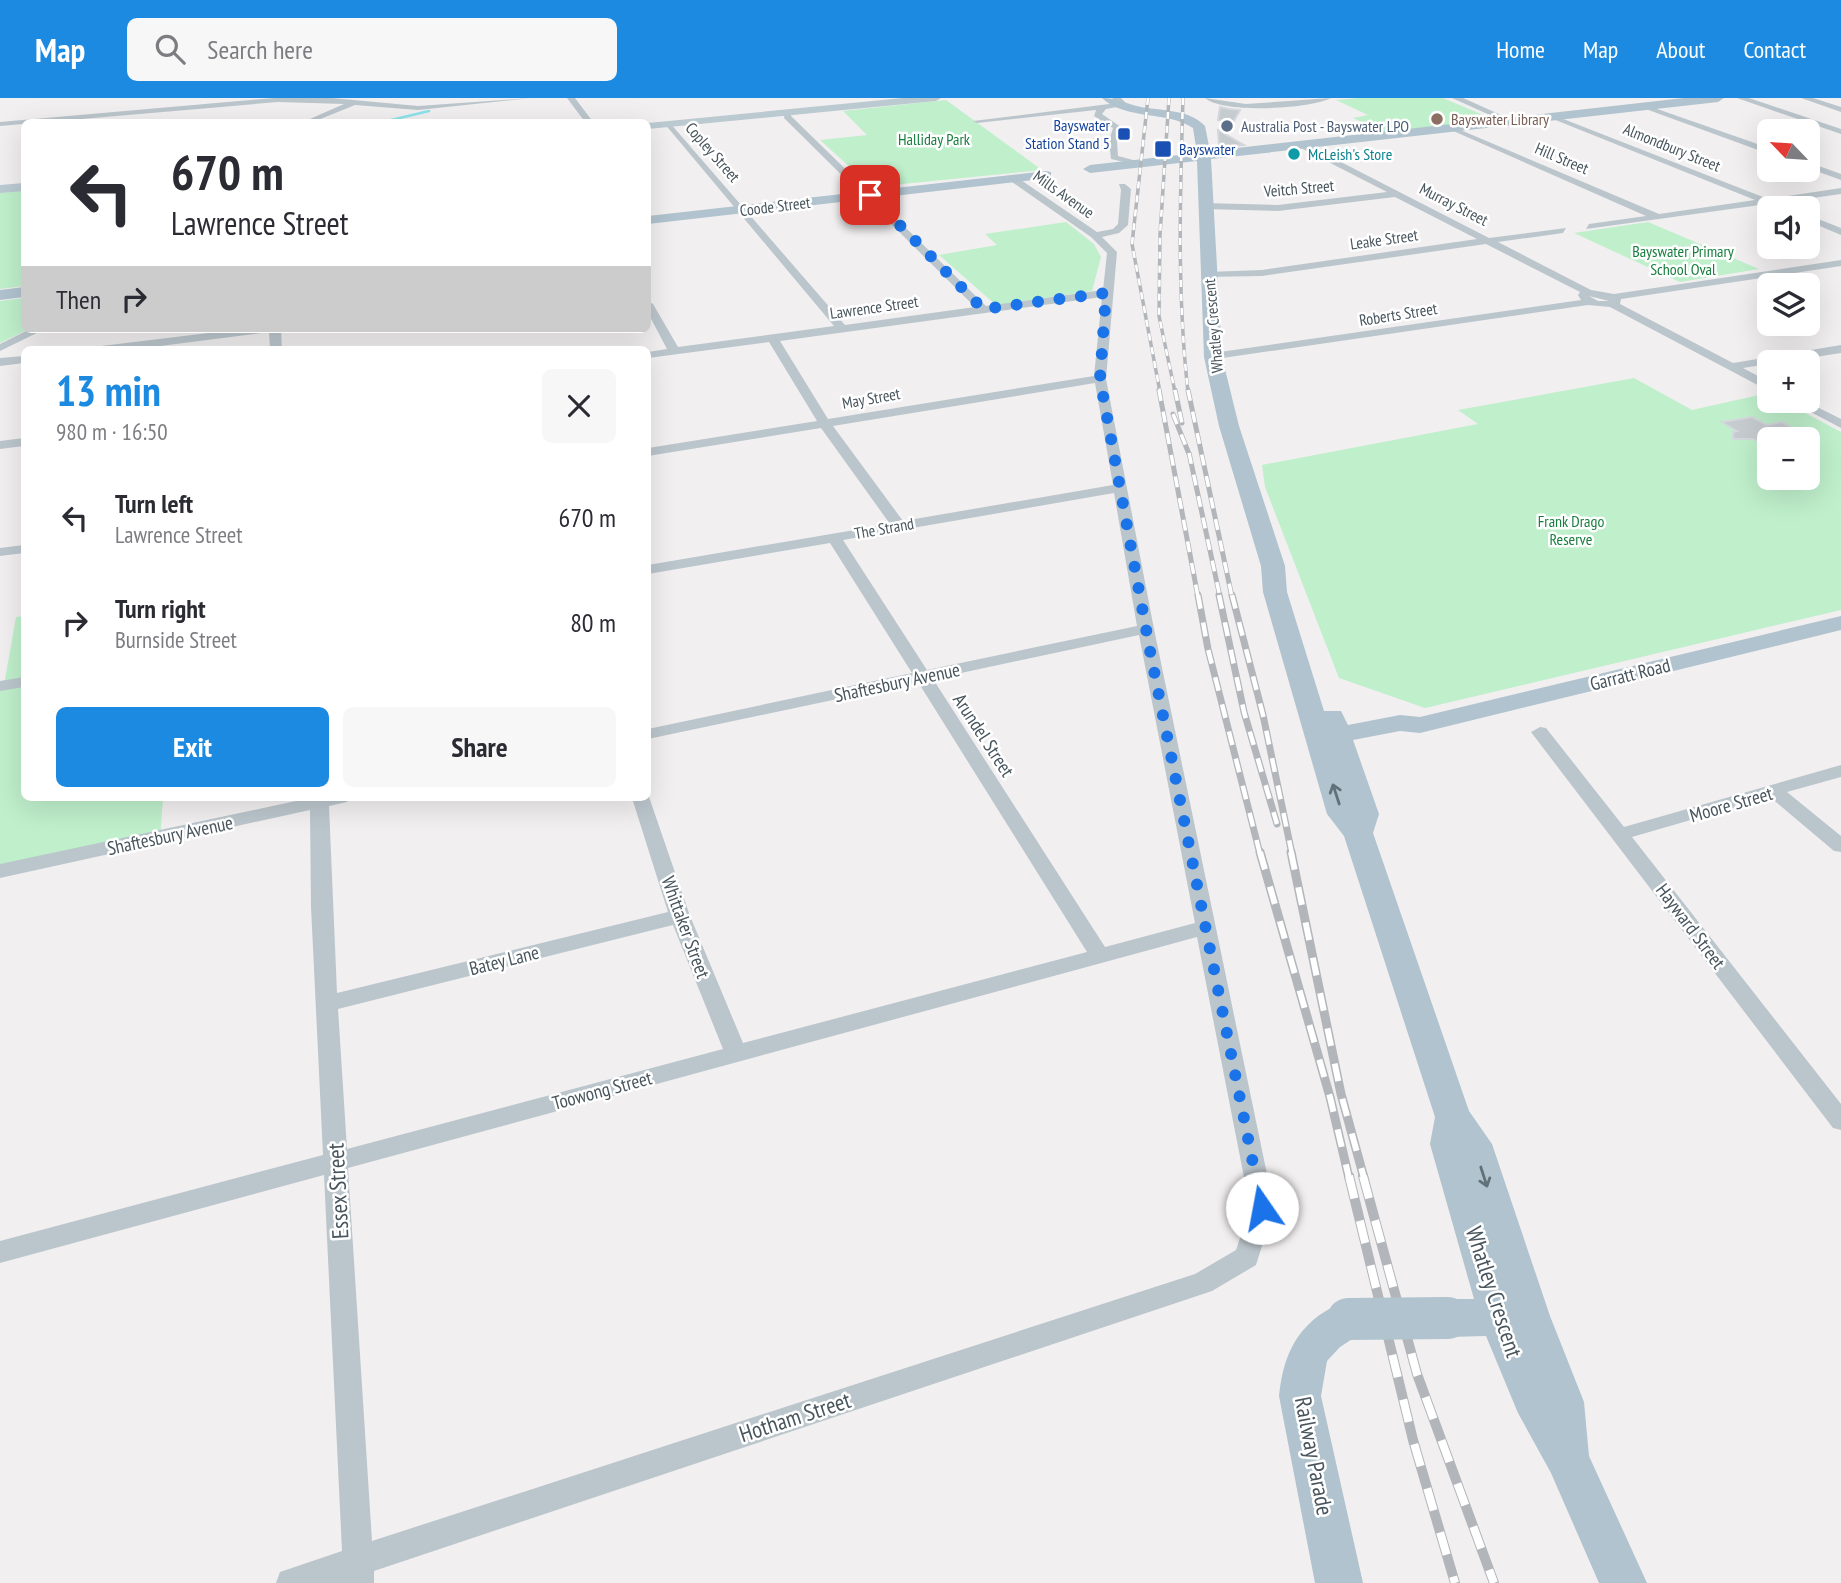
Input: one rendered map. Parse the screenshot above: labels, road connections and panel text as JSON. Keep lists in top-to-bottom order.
{
  "streets": {
    "main road": [
      "Coode Street",
      "Whatley Crescent",
      "Garratt Road",
      "Railway Parade"
    ],
    "street": [
      "Almondbury Street",
      "Copley Street",
      "Hill Street",
      "Veitch Street",
      "Mills Avenue",
      "Murray Street",
      "Leake Street",
      "Lawrence Street",
      "Roberts Street",
      "May Street",
      "The Strand",
      "Shaftesbury Avenue",
      "Arundel Street",
      "Moore Street",
      "Hayward Street",
      "Whittaker Street",
      "Batey Lane",
      "Toowong Street",
      "Essex Street",
      "Hotham Street"
    ]
  },
  "crossings": [
    ["Copley Street", "Coode Street"],
    ["Copley Street", "Lawrence Street"],
    ["Veitch Street", "Murray Street"],
    ["Veitch Street", "Whatley Crescent"],
    ["Mills Avenue", "Coode Street"],
    ["Murray Street", "Leake Street"],
    ["Murray Street", "Roberts Street"],
    ["Leake Street", "Whatley Crescent"],
    ["Roberts Street", "Whatley Crescent"],
    ["Whatley Crescent", "Garratt Road"],
    ["Whatley Crescent", "Railway Parade"],
    ["The Strand", "Arundel Street"],
    ["Shaftesbury Avenue", "Arundel Street"],
    ["Arundel Street", "Toowong Street"],
    ["Moore Street", "Hayward Street"],
    ["Whittaker Street", "Batey Lane"],
    ["Whittaker Street", "Toowong Street"],
    ["Batey Lane", "Essex Street"],
    ["Toowong Street", "Essex Street"],
    ["Toowong Street", "Hotham Street"],
    ["Essex Street", "Hotham Street"]
  ],
  "parks": ["Halliday Park", "Bayswater Primary School Oval", "Frank Drago Reserve"],
  "places": {
    "other": ["Bayswater Library", "Australia Post - Bayswater LPO", "McLeish's Store"],
    "transit": ["Bayswater Station Stand 5", "Bayswater"]
  },
  "north": "top left",
  "page": {
    "header": "Map",
    "search": "Search here",
    "nav": [
      "Home",
      "Map",
      "About",
      "Contact"
    ],
    "map_buttons": ["+", "−"],
    "turn": ["670 m", "Lawrence Street"],
    "then": "Then",
    "heading": ["13 min", "980 m · 16:50"],
    "list": [
      {
        "name": "Turn left",
        "note": "Lawrence Street",
        "value": "670 m"
      },
      {
        "name": "Turn right",
        "note": "Burnside Street",
        "value": "80 m"
      }
    ],
    "buttons": ["Exit", "Share"]
  }
}
